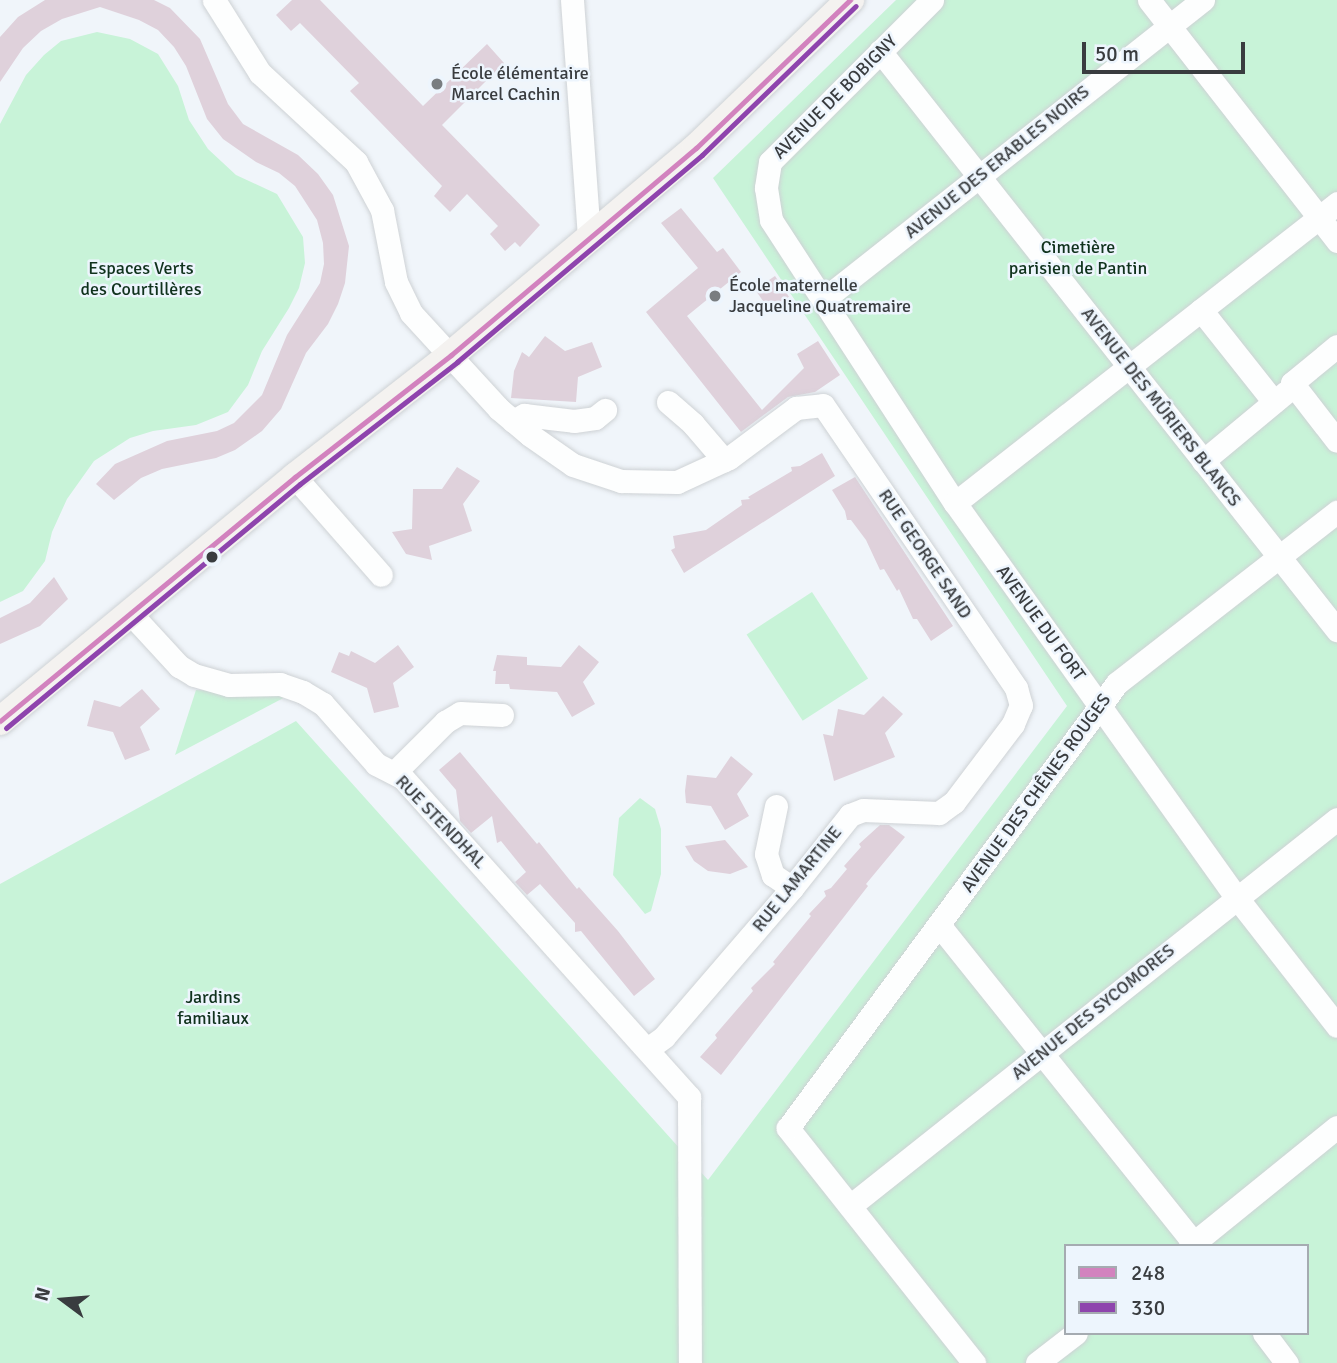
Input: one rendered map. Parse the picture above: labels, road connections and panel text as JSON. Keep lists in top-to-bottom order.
{
  "streets": {
    "street": [
      "AVENUE DE BOBIGNY",
      "AVENUE DES ERABLES NOIRS",
      "AVENUE DES MÛRIERS BLANCS",
      "RUE GEORGE SAND",
      "AVENUE DU FORT",
      "AVENUE DES CHÊNES ROUGES",
      "RUE STENDHAL",
      "RUE LAMARTINE",
      "AVENUE DES SYCOMORES"
    ]
  },
  "crossings": [
    ["AVENUE DE BOBIGNY", "AVENUE DES MÛRIERS BLANCS"],
    ["AVENUE DE BOBIGNY", "AVENUE DU FORT"],
    ["AVENUE DES ERABLES NOIRS", "AVENUE DES MÛRIERS BLANCS"],
    ["AVENUE DES ERABLES NOIRS", "AVENUE DU FORT"],
    ["AVENUE DES MÛRIERS BLANCS", "AVENUE DES CHÊNES ROUGES"],
    ["RUE GEORGE SAND", "RUE LAMARTINE"],
    ["AVENUE DU FORT", "AVENUE DES CHÊNES ROUGES"],
    ["AVENUE DU FORT", "AVENUE DES SYCOMORES"],
    ["AVENUE DES CHÊNES ROUGES", "AVENUE DES SYCOMORES"],
    ["RUE STENDHAL", "RUE LAMARTINE"]
  ],
  "parks": ["Cimetière parisien de Pantin", "Espaces Verts des Courtillères", "Jardins familiaux"],
  "places": ["École élémentaire Marcel Cachin", "École maternelle Jacqueline Quatremaire"],
  "lines": ["transit line 248", "transit line 330"],
  "legend": ["248", "330"],
  "scale_bar": "50 m",
  "north": "left"
}
